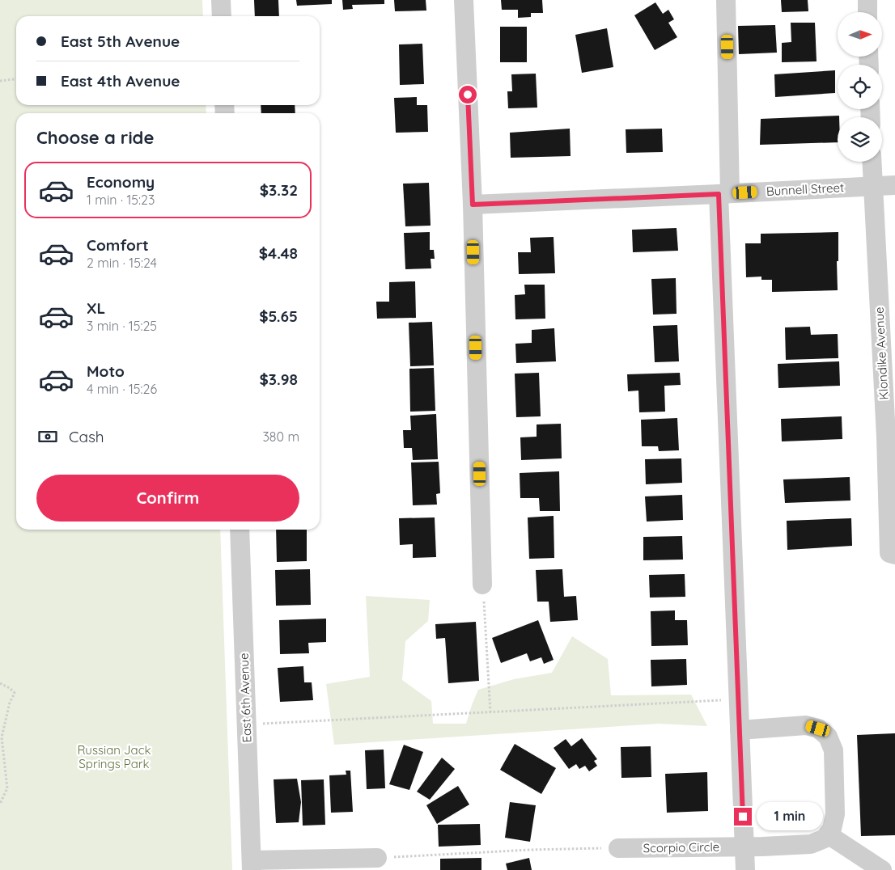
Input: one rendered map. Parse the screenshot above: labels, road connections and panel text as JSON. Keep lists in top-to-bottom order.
{
  "streets": {
    "street": [
      "Bunnell Street",
      "Klondike Avenue",
      "East 6th Avenue",
      "Scorpio Circle"
    ]
  },
  "crossings": [
    ["Bunnell Street", "Klondike Avenue"]
  ],
  "parks": ["Russian Jack Springs Park"],
  "north": "right",
  "page": {
    "banner": ["East 5th Avenue", "East 4th Avenue"],
    "heading": "Choose a ride",
    "list": [
      {
        "name": "Economy",
        "note": "1 min · 15:23",
        "value": "$3.32"
      },
      {
        "name": "Comfort",
        "note": "2 min · 15:24",
        "value": "$4.48"
      },
      {
        "name": "XL",
        "note": "3 min · 15:25",
        "value": "$5.65"
      },
      {
        "name": "Moto",
        "note": "4 min · 15:26",
        "value": "$3.98"
      }
    ],
    "pay": ["Cash", "380 m"],
    "buttons": "Confirm",
    "bubble": "1 min"
  }
}
